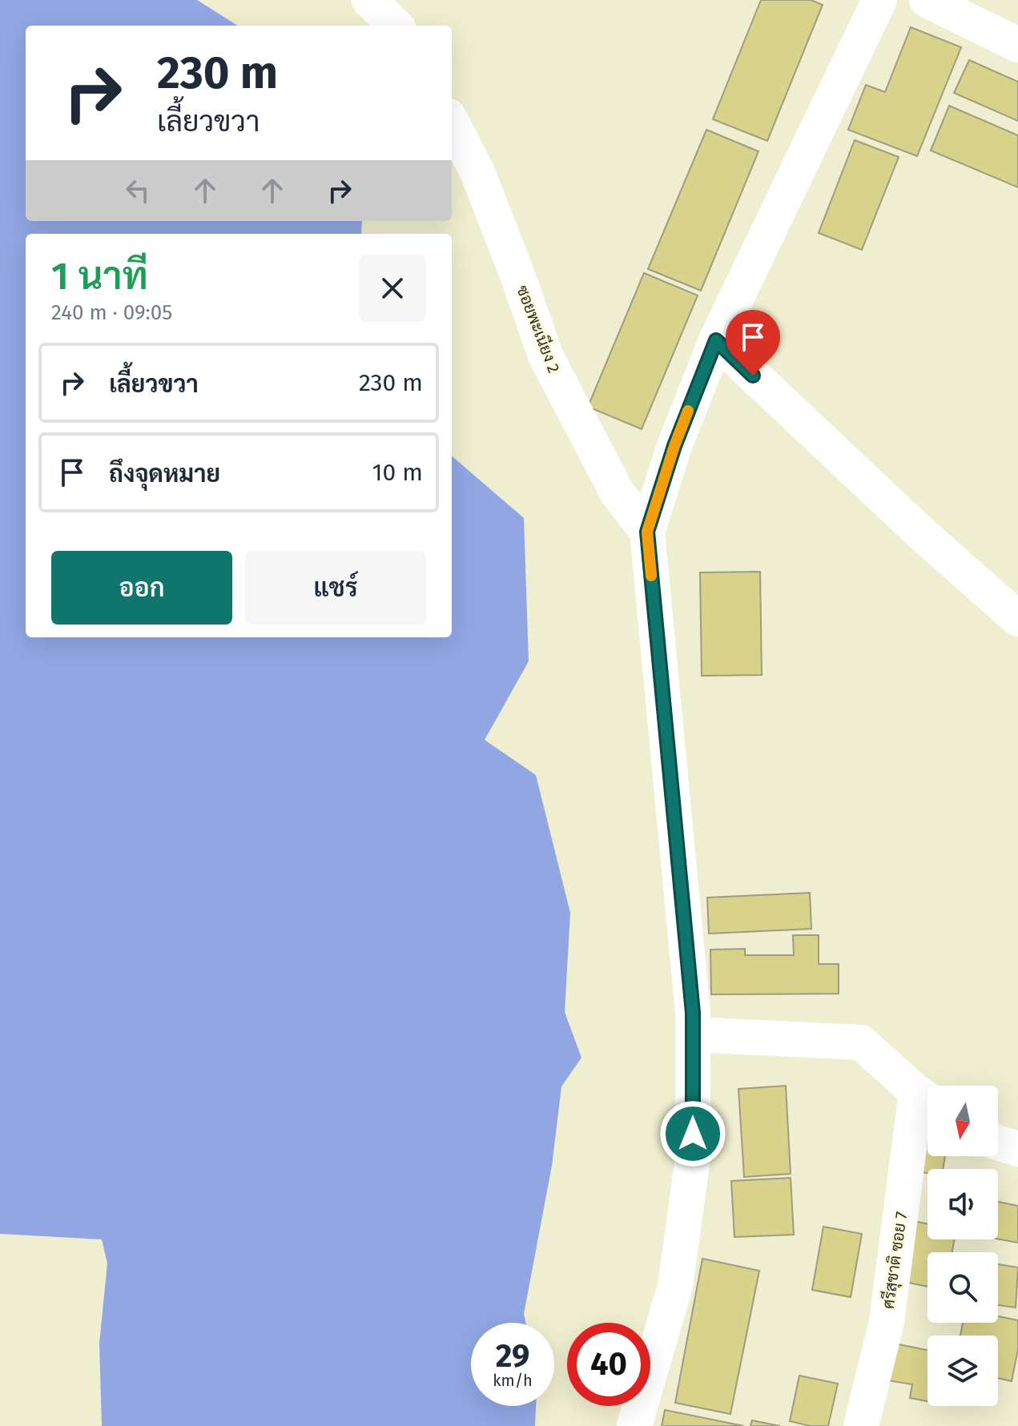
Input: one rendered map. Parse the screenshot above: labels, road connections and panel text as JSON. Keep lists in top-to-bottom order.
{
  "streets": {
    "street": ["ซอยพะเนียง 2", "ศรีสุชาติ ซอย 7"]
  },
  "north": "bottom",
  "page": {
    "turn": ["230 m", "เลี้ยวขวา"],
    "heading": ["1 นาที", "240 m · 09:05"],
    "list": [
      {
        "name": "เลี้ยวขวา",
        "value": "230 m"
      },
      {
        "name": "ถึงจุดหมาย",
        "value": "10 m"
      }
    ],
    "buttons": ["ออก", "แชร์"],
    "speed": "29 km/h",
    "limit": "40"
  }
}
